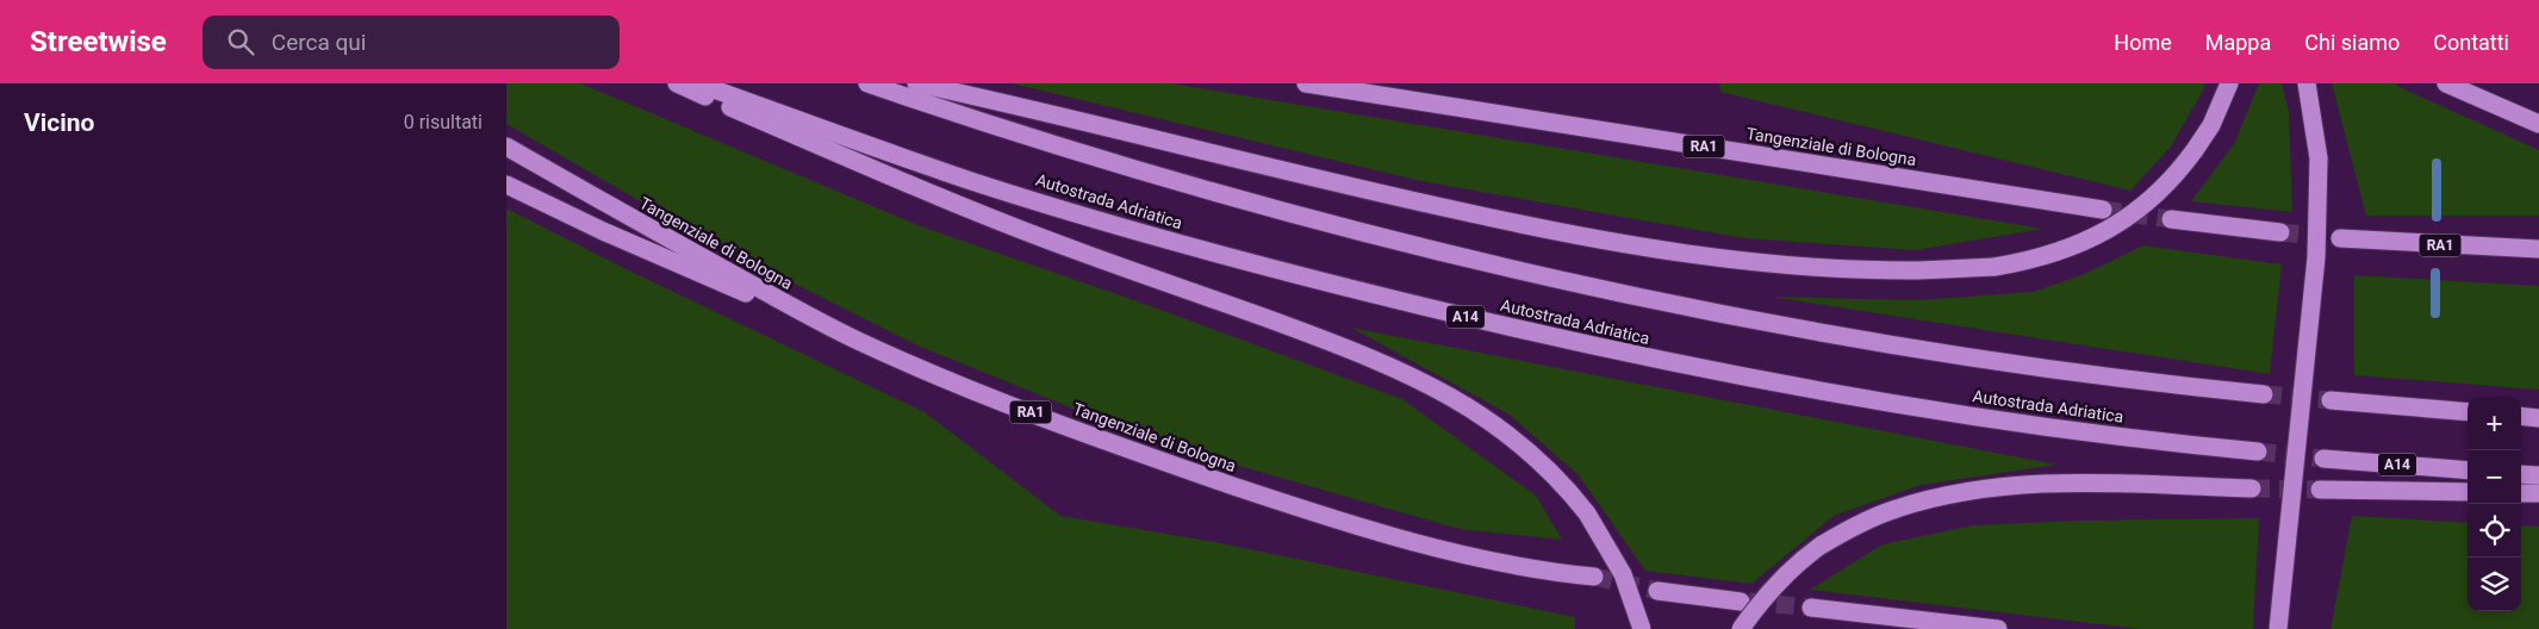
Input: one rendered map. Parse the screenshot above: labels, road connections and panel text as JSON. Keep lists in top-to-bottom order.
{
  "streets": {
    "highway": [
      "RA1",
      "Tangenziale di Bologna",
      "Autostrada Adriatica",
      "A14"
    ]
  },
  "page": {
    "header": "Streetwise",
    "search": "Cerca qui",
    "nav": [
      "Home",
      "Mappa",
      "Chi siamo",
      "Contatti"
    ],
    "heading": ["Vicino", "0 risultati"],
    "map_buttons": ["+", "−"]
  }
}
